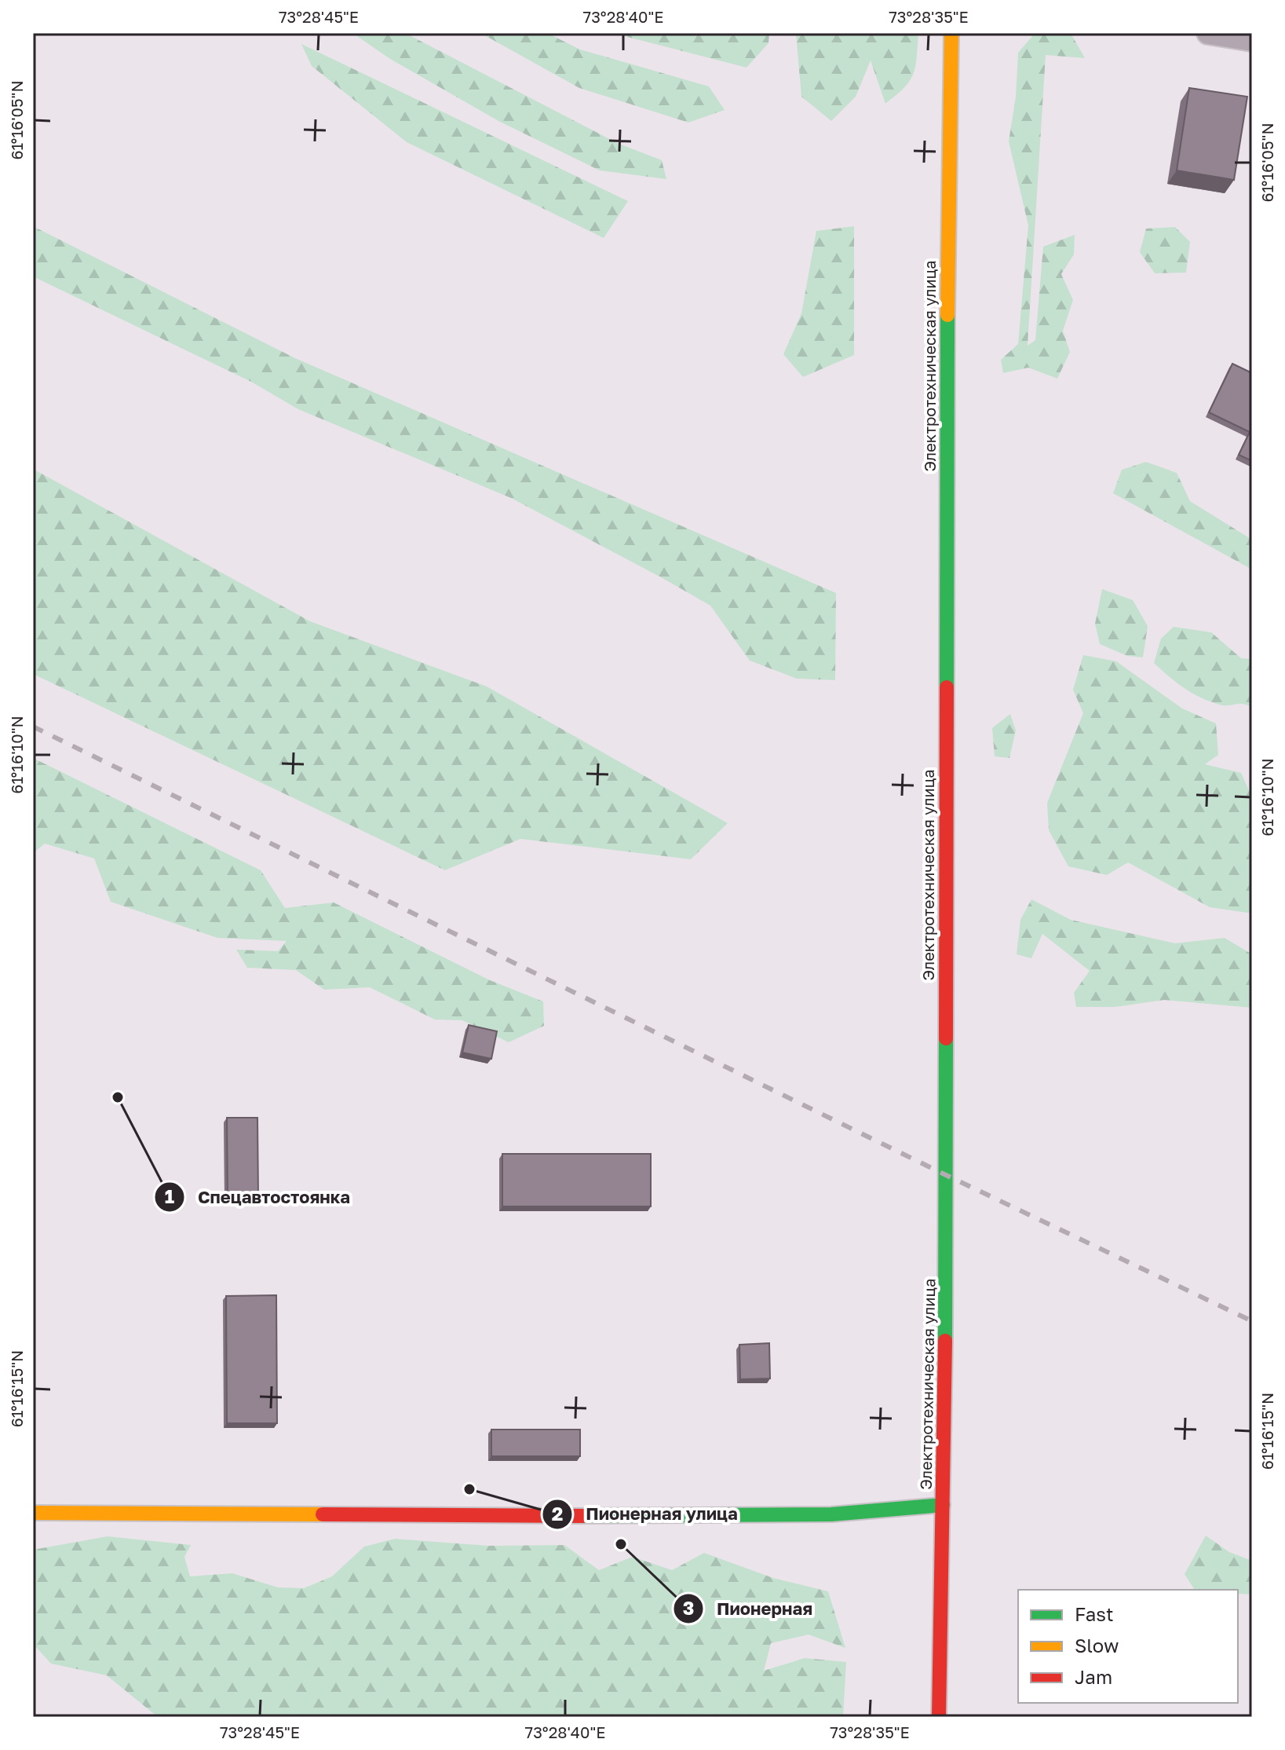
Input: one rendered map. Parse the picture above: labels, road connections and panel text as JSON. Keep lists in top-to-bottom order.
{
  "streets": {
    "main road": ["Электротехническая улица"]
  },
  "places": ["Спецавтостоянка", "Пионерная улица", "Пионерная"],
  "legend": ["Fast", "Slow", "Jam"],
  "coordinates": [
    "73°28'45\"E",
    "73°28'40\"E",
    "73°28'35\"E",
    "61°16'05\"N",
    "61°16'10\"N",
    "61°16'15\"N"
  ]
}
